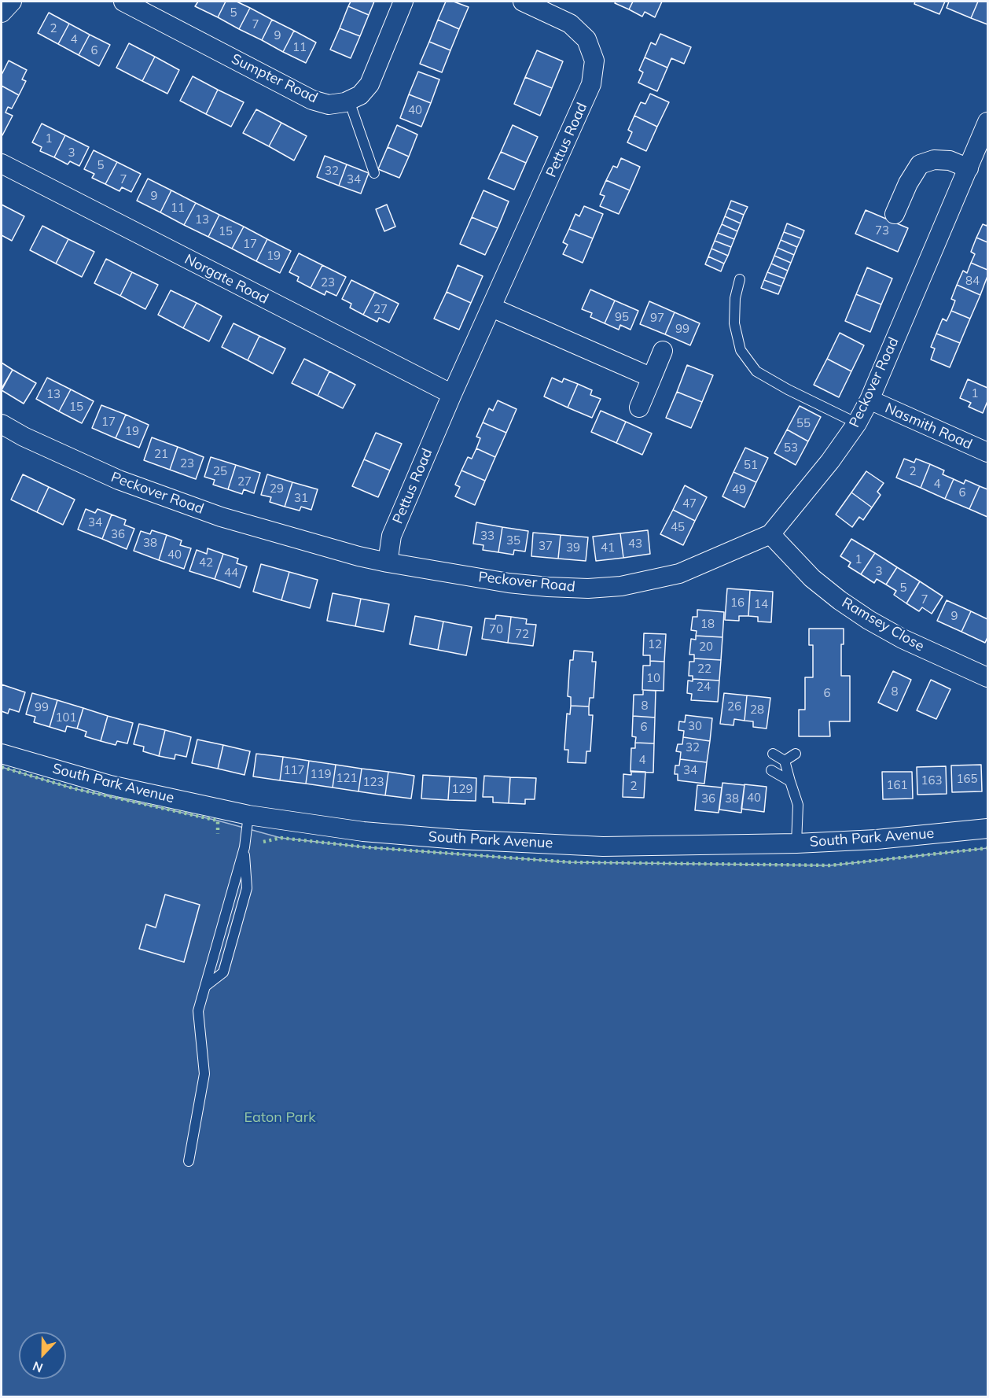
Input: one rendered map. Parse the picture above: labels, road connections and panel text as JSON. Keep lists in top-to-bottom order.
{
  "streets": {
    "street": [
      "Sumpter Road",
      "Pettus Road",
      "Norgate Road",
      "Peckover Road",
      "Nasmith Road",
      "Ramsey Close",
      "South Park Avenue"
    ]
  },
  "crossings": [
    ["Pettus Road", "Norgate Road"],
    ["Pettus Road", "Peckover Road"],
    ["Peckover Road", "Nasmith Road"],
    ["Peckover Road", "Ramsey Close"]
  ],
  "parks": ["Eaton Park"],
  "house_numbers": [
    "5",
    "7",
    "2",
    "9",
    "4",
    "11",
    "6",
    "40",
    "1",
    "3",
    "5",
    "32",
    "7",
    "34",
    "9",
    "11",
    "13",
    "73",
    "15",
    "17",
    "19",
    "84",
    "23",
    "27",
    "95",
    "97",
    "99",
    "1",
    "13",
    "15",
    "17",
    "55",
    "19",
    "53",
    "21",
    "23",
    "51",
    "25",
    "2",
    "27",
    "4",
    "29",
    "49",
    "6",
    "31",
    "47",
    "34",
    "45",
    "36",
    "33",
    "35",
    "38",
    "43",
    "37",
    "39",
    "41",
    "40",
    "1",
    "42",
    "3",
    "44",
    "5",
    "7",
    "16",
    "14",
    "9",
    "18",
    "70",
    "72",
    "12",
    "20",
    "22",
    "10",
    "24",
    "8",
    "6",
    "8",
    "26",
    "99",
    "28",
    "101",
    "30",
    "6",
    "32",
    "4",
    "117",
    "34",
    "119",
    "121",
    "165",
    "163",
    "123",
    "161",
    "2",
    "129",
    "40",
    "36",
    "38"
  ],
  "north": "bottom"
}
